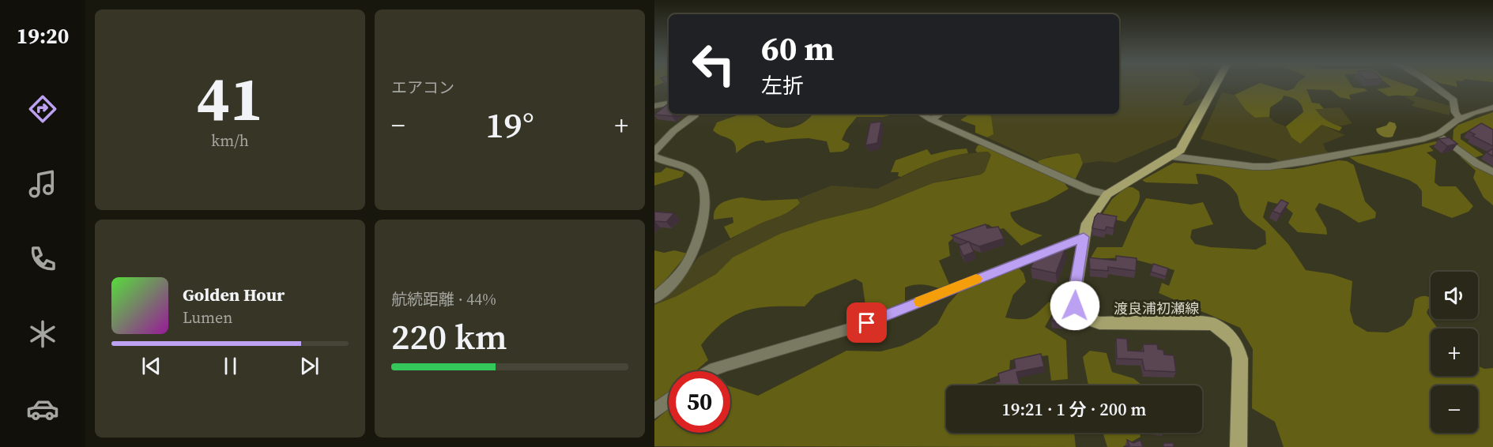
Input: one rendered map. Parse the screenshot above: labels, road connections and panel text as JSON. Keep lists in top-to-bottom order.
{
  "streets": {
    "main road": ["渡良浦初瀬線"]
  },
  "page": {
    "tabs": "19:20",
    "tile": [
      ["41", "km/h"],
      "エアコン",
      ["航続距離 · 44%", "220 km"]
    ],
    "turn": ["60 m", "左折"],
    "heat": ["−", "19°", "+"],
    "map_buttons": ["+", "−"],
    "song": ["Golden Hour", "Lumen"],
    "limit": "50",
    "trip": "19:21 · 1 分 · 200 m"
  }
}
